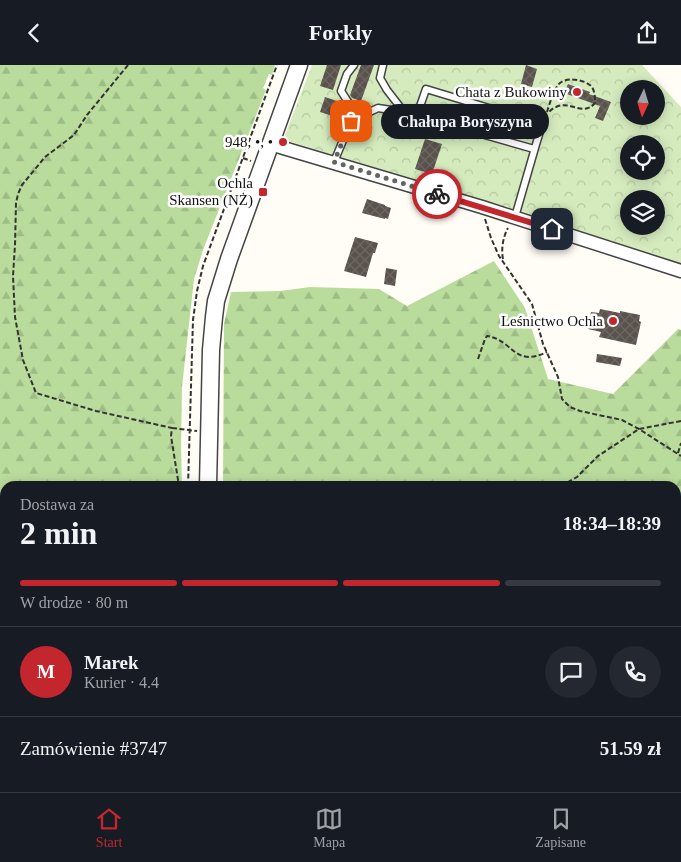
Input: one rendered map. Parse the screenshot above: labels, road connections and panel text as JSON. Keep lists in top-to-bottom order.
{
  "places": {
    "other": [
      "Chata z Bukowiny",
      "Chałupa Boryszyna",
      "948, •, •",
      "Leśnictwo Ochla"
    ],
    "transit": ["Ochla Skansen (NŻ)"]
  },
  "north": "bottom",
  "page": {
    "header": "Forkly",
    "bubble": "Chałupa Boryszyna",
    "heading": ["2 min", "Dostawa za", "18:34–18:39"],
    "panel": [
      "Marek",
      "Kurier · 4.4",
      "Zamówienie #3747",
      "51.59 zł"
    ],
    "bar": "W drodze · 80 m",
    "round": "M",
    "tabs": ["Start", "Mapa", "Zapisane"]
  }
}
